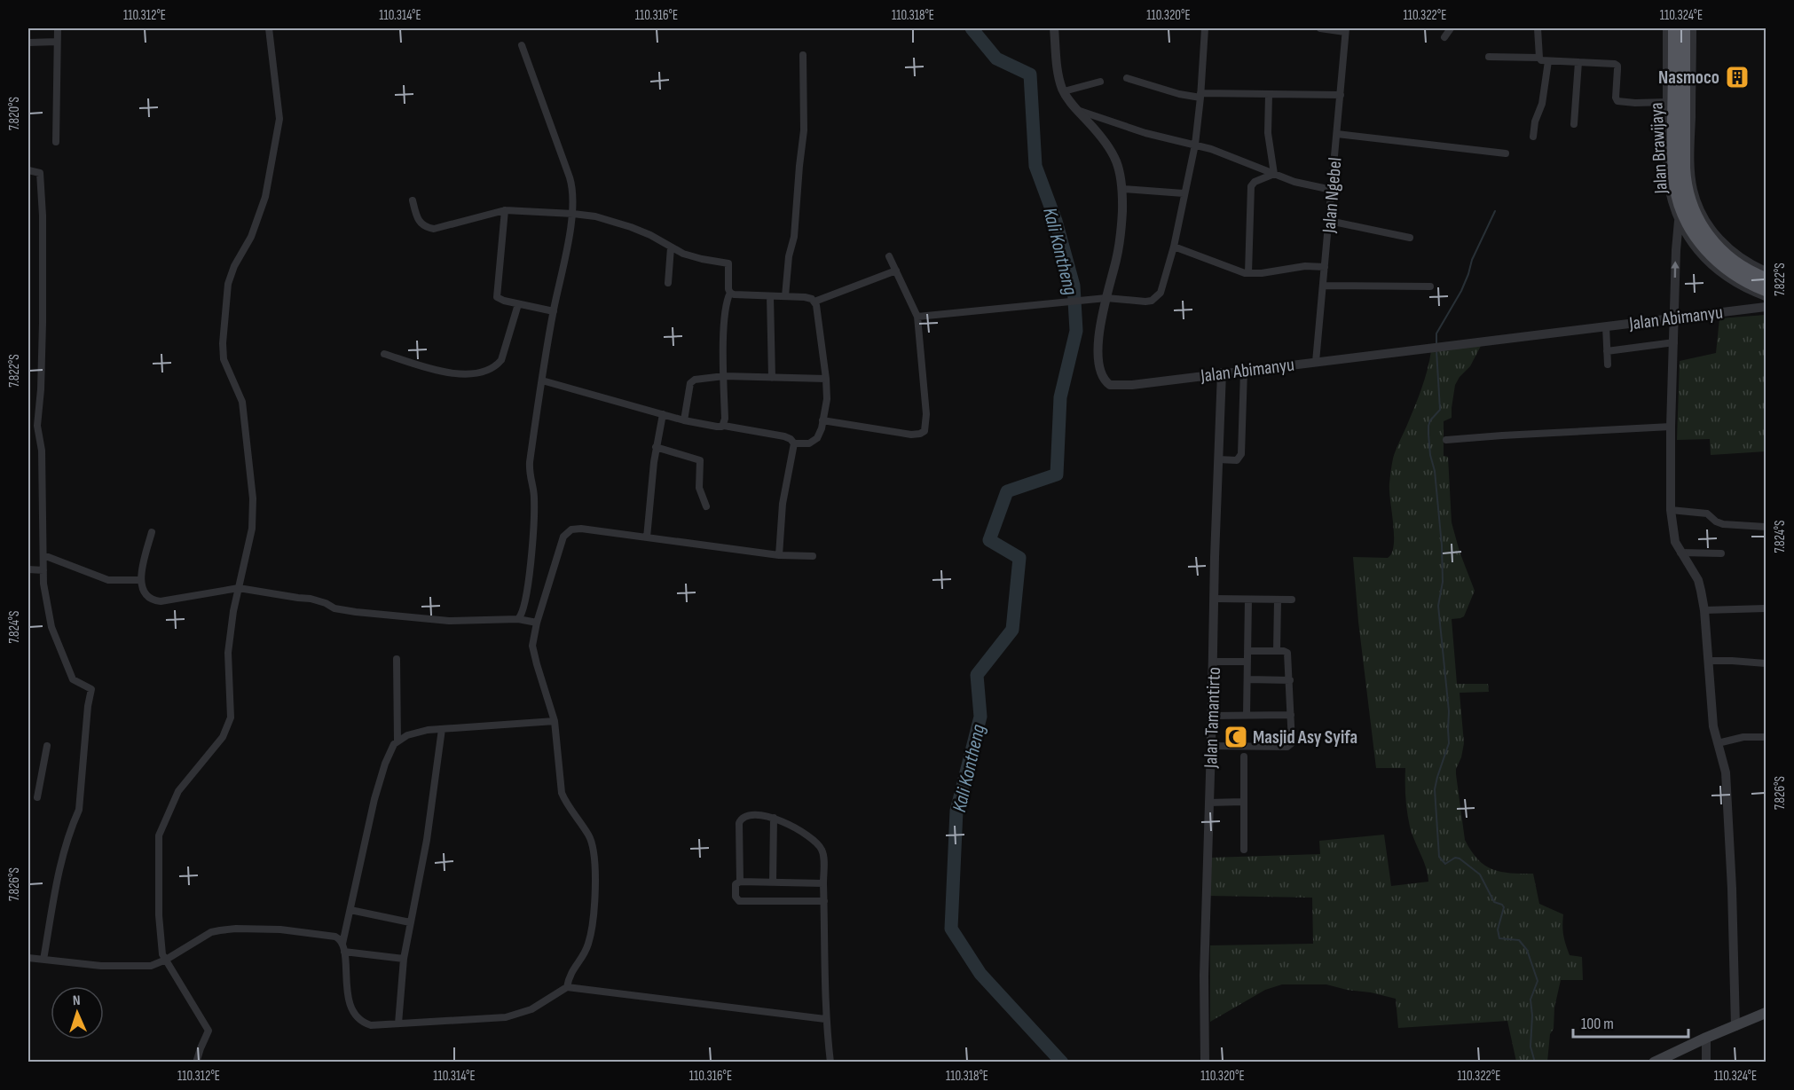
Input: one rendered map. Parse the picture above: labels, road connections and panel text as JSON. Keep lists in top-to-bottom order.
{
  "streets": {
    "highway": ["Jalan Brawijaya"],
    "street": ["Jalan Ngebel", "Jalan Abimanyu", "Jalan Tamantirto"]
  },
  "crossings": [
    ["Jalan Ngebel", "Jalan Abimanyu"],
    ["Jalan Abimanyu", "Jalan Tamantirto"]
  ],
  "water": ["Kali Kontheng"],
  "places": {
    "building": ["Nasmoco"],
    "mosque": ["Masjid Asy Syifa"]
  },
  "scale_bar": "100 m",
  "north": "top",
  "coordinates": [
    "110.312°E",
    "110.314°E",
    "110.316°E",
    "110.318°E",
    "110.320°E",
    "110.322°E",
    "110.324°E",
    "7.820°S",
    "7.822°S",
    "7.824°S",
    "7.826°S"
  ]
}
